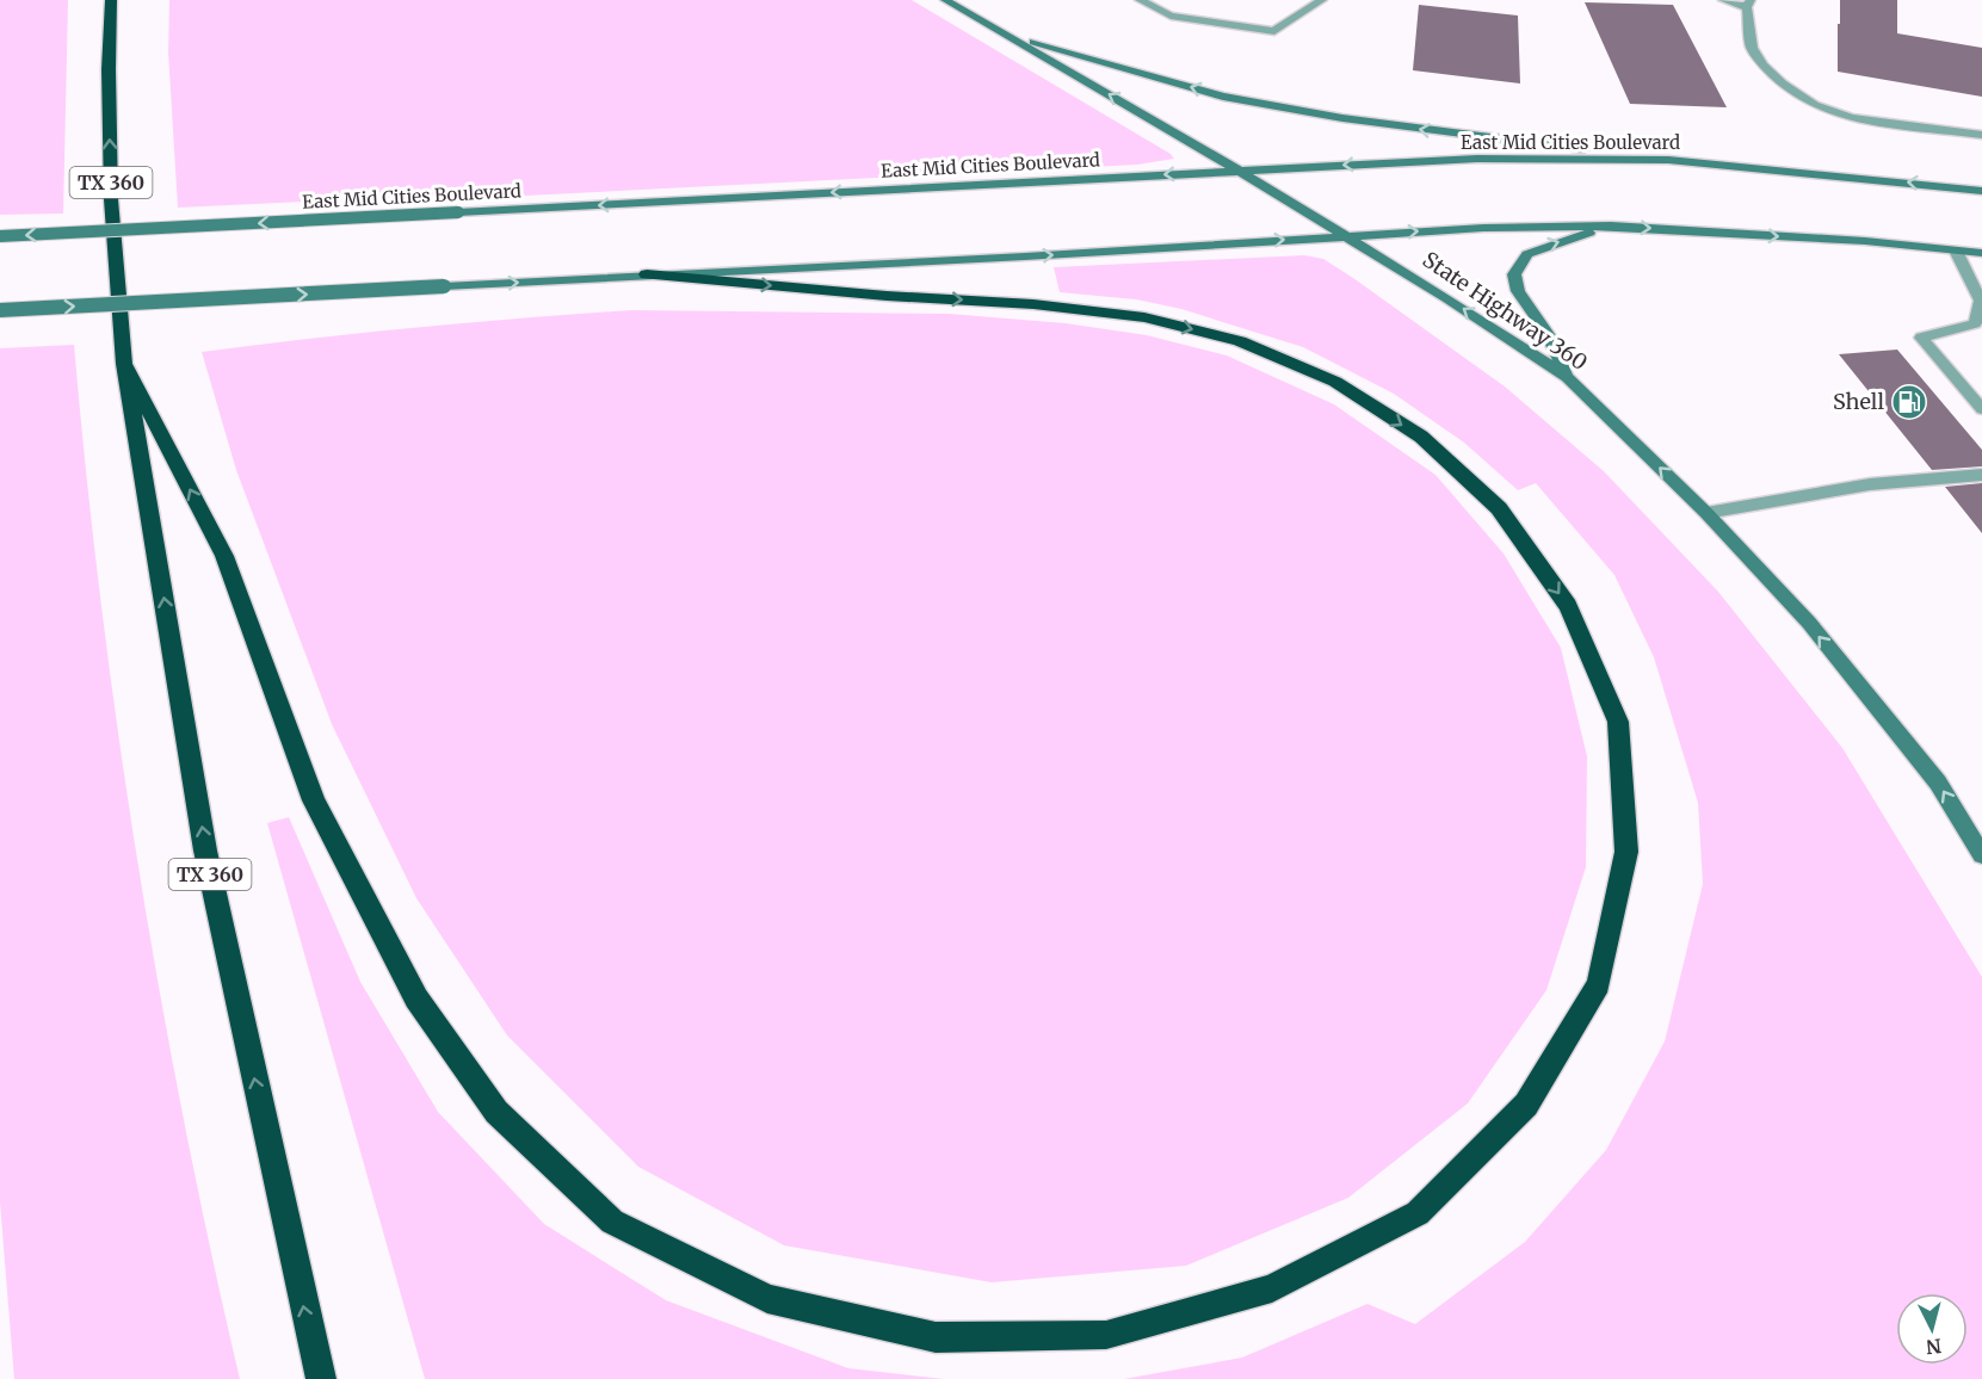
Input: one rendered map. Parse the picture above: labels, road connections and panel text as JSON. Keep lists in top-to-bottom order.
{
  "streets": {
    "highway": ["TX 360"],
    "main road": ["East Mid Cities Boulevard", "State Highway 360"]
  },
  "crossings": [
    ["East Mid Cities Boulevard", "State Highway 360"]
  ],
  "one_way": ["State Highway 360"],
  "places": {
    "fuel station": ["Shell"]
  },
  "north": "bottom"
}
